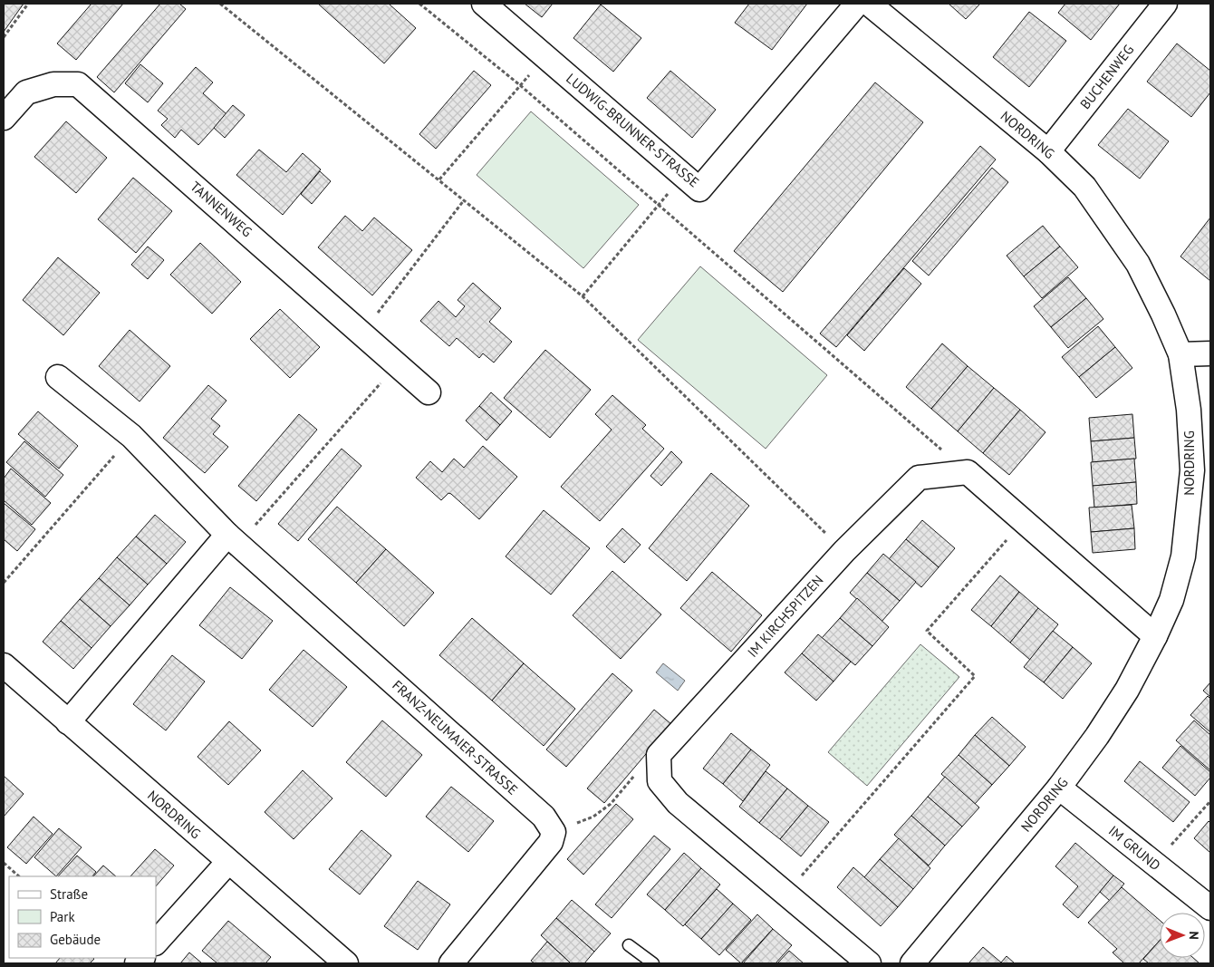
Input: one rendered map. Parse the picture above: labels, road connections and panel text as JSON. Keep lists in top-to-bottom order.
{
  "streets": {
    "street": [
      "BUCHENWEG",
      "LUDWIG-BRUNNER-STRASSE",
      "NORDRING",
      "TANNENWEG",
      "IM KIRCHSPITZEN",
      "FRANZ-NEUMAIER-STRASSE",
      "IM GRUND"
    ]
  },
  "crossings": [
    ["BUCHENWEG", "NORDRING"],
    ["NORDRING", "IM GRUND"]
  ],
  "legend": ["Straße", "Park", "Gebäude"],
  "north": "right"
}
